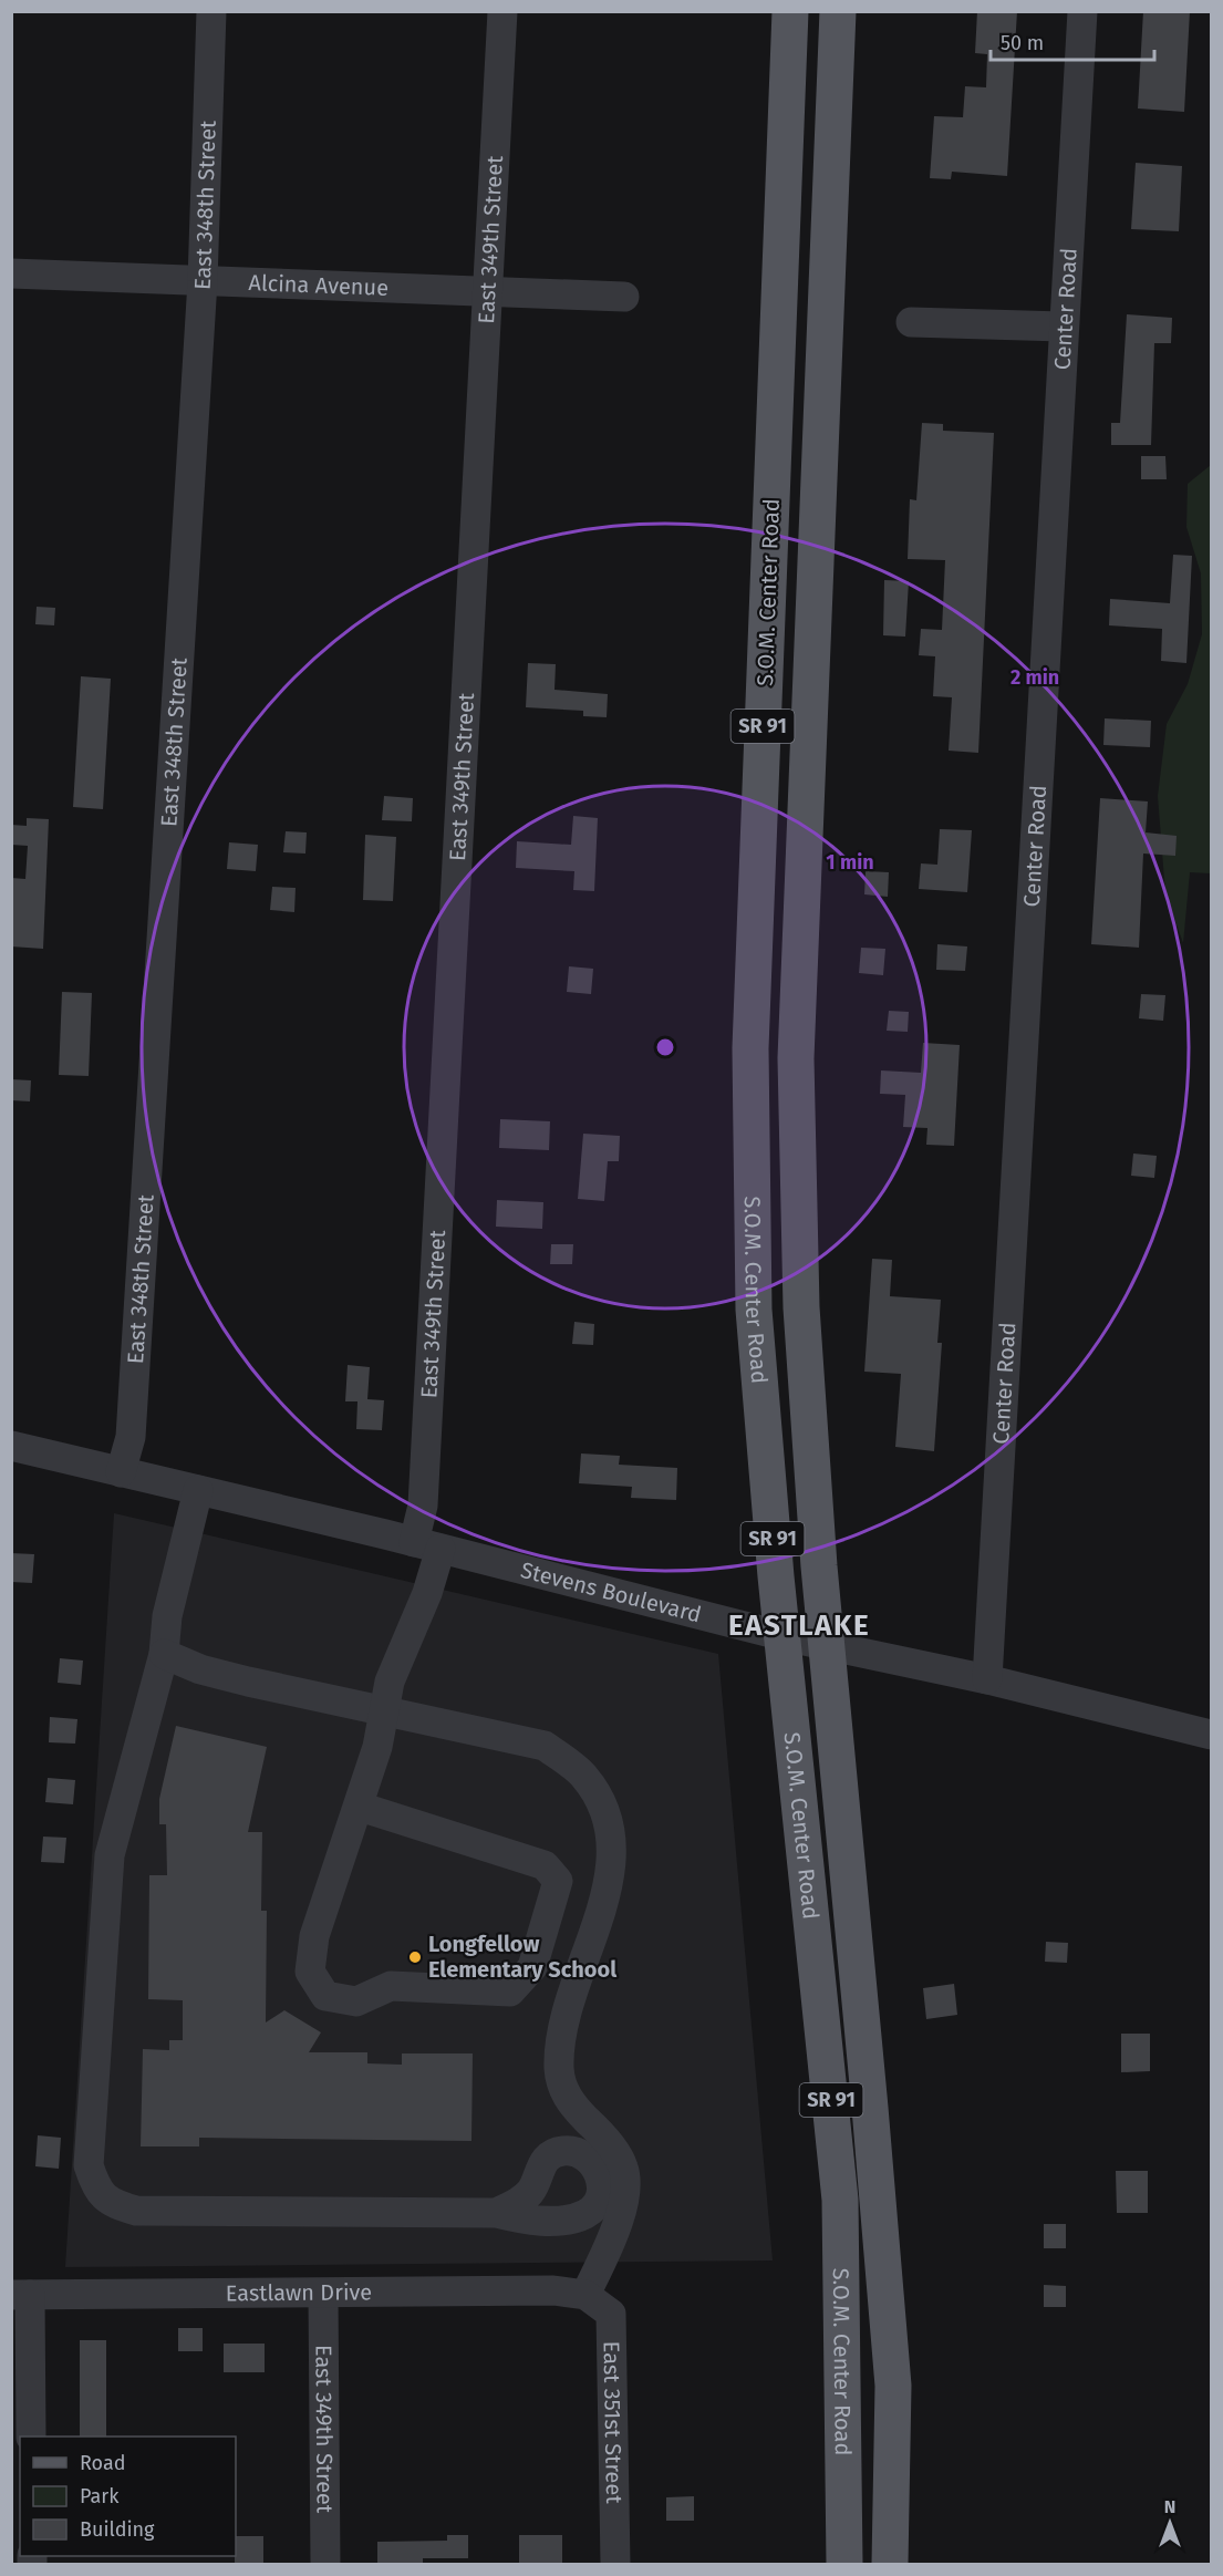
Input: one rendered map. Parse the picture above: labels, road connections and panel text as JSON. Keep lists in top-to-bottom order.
{
  "streets": {
    "main road": ["S.O.M. Center Road", "SR 91"],
    "street": [
      "East 348th Street",
      "East 349th Street",
      "Alcina Avenue",
      "Center Road",
      "Stevens Boulevard",
      "Eastlawn Drive",
      "East 351st Street"
    ]
  },
  "crossings": [
    ["East 348th Street", "Alcina Avenue"],
    ["East 348th Street", "Stevens Boulevard"],
    ["East 349th Street", "Alcina Avenue"],
    ["East 349th Street", "Stevens Boulevard"],
    ["East 349th Street", "Eastlawn Drive"],
    ["Center Road", "Stevens Boulevard"],
    ["S.O.M. Center Road", "Stevens Boulevard"],
    ["Eastlawn Drive", "East 351st Street"]
  ],
  "districts": ["EASTLAKE"],
  "places": ["Longfellow Elementary School"],
  "legend": ["Road", "Park", "Building"],
  "scale_bar": "50 m",
  "north": "top",
  "rings": ["2 min", "1 min"]
}
